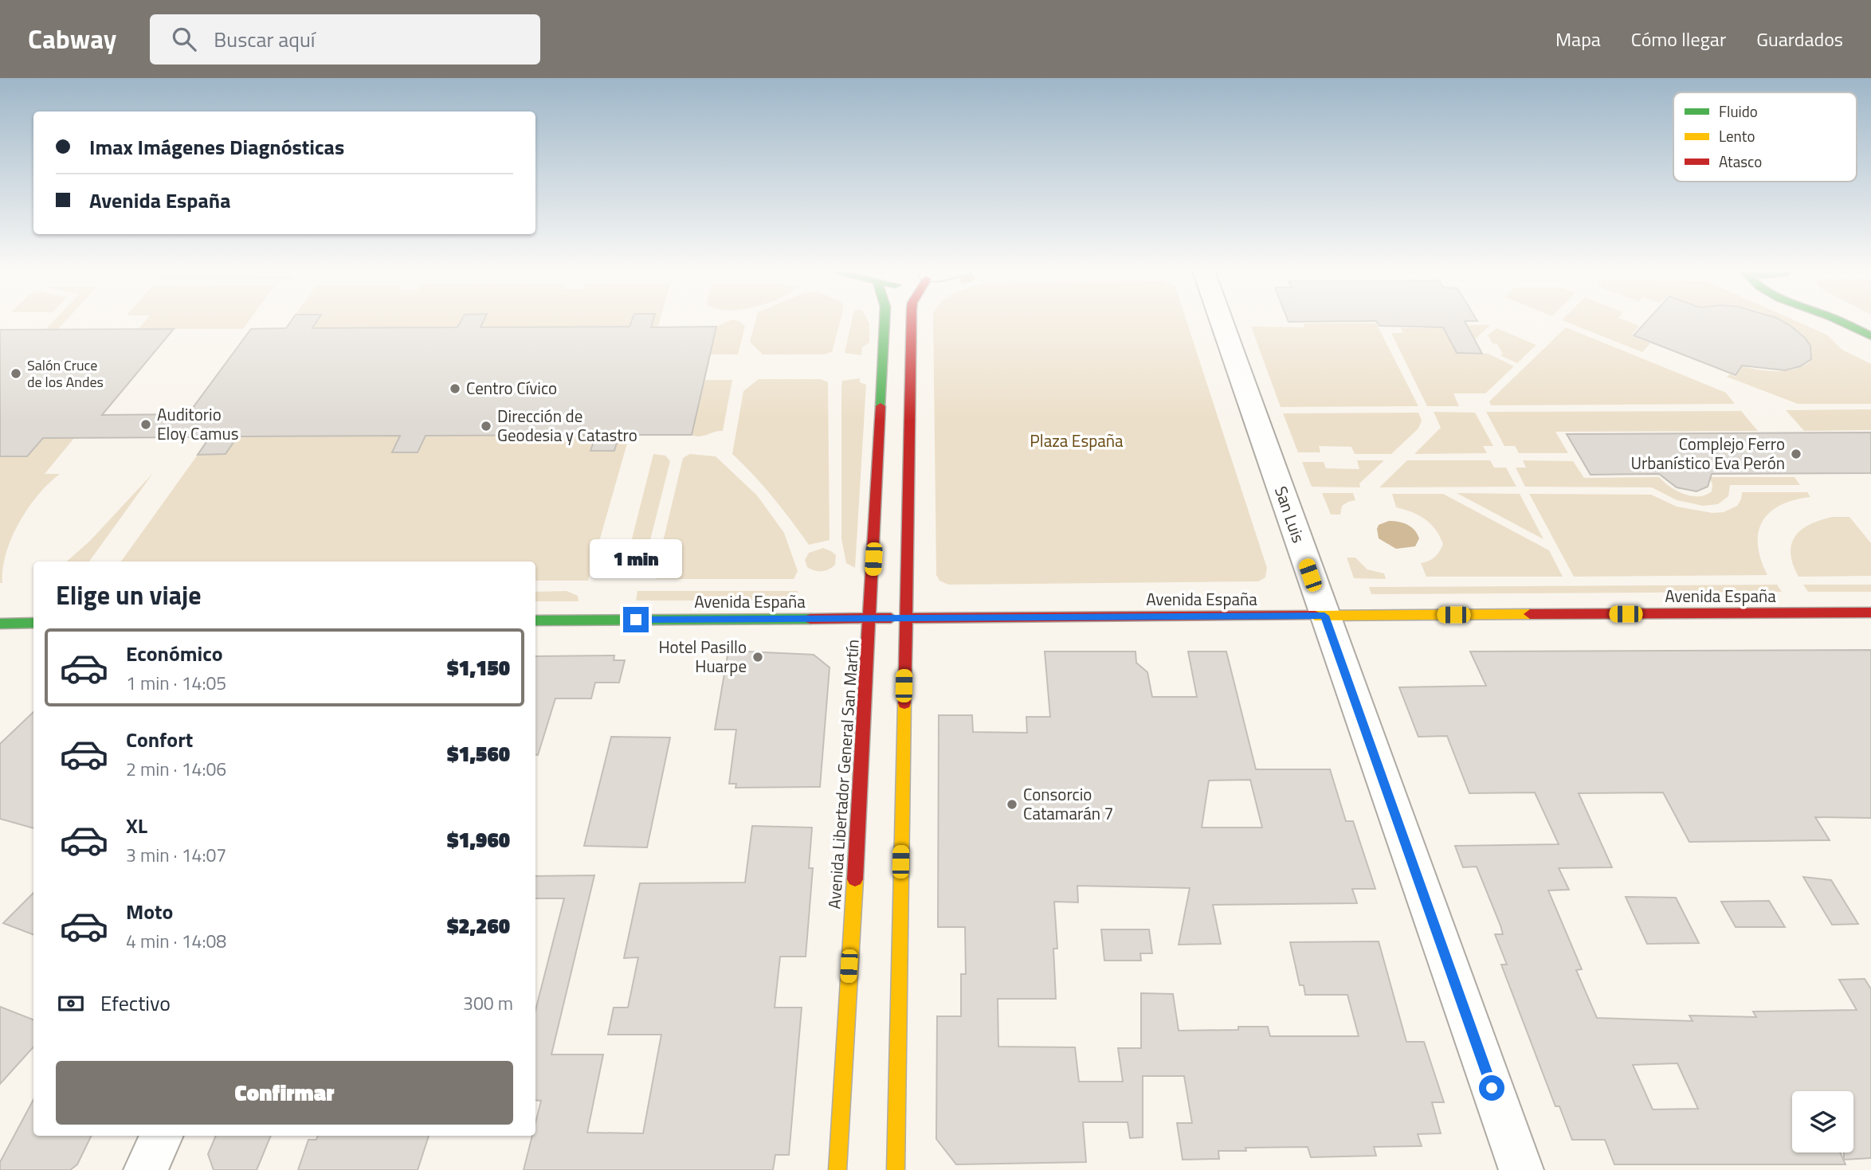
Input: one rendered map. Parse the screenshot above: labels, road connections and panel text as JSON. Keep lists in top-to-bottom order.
{
  "streets": {
    "main road": ["Avenida España", "Avenida Libertador General San Martín"],
    "street": ["San Luis"]
  },
  "crossings": [
    ["San Luis", "Avenida España"],
    ["Avenida España", "Avenida Libertador General San Martín"]
  ],
  "parks": ["Plaza España"],
  "places": [
    "Salón Cruce de los Andes",
    "Centro Cívico",
    "Auditorio Eloy Camus",
    "Dirección de Geodesia y Catastro",
    "Complejo Ferro Urbanístico Eva Perón",
    "Hotel Pasillo Huarpe",
    "Consorcio Catamarán 7"
  ],
  "legend": ["Fluido", "Lento", "Atasco"],
  "page": {
    "header": "Cabway",
    "search": "Buscar aquí",
    "nav": ["Mapa", "Cómo llegar", "Guardados"],
    "banner": ["Imax Imágenes Diagnósticas", "Avenida España"],
    "bubble": "1 min",
    "heading": "Elige un viaje",
    "list": [
      {
        "name": "Económico",
        "note": "1 min · 14:05",
        "value": "$1,150"
      },
      {
        "name": "Confort",
        "note": "2 min · 14:06",
        "value": "$1,560"
      },
      {
        "name": "XL",
        "note": "3 min · 14:07",
        "value": "$1,960"
      },
      {
        "name": "Moto",
        "note": "4 min · 14:08",
        "value": "$2,260"
      }
    ],
    "pay": ["Efectivo", "300 m"],
    "buttons": "Confirmar"
  }
}
